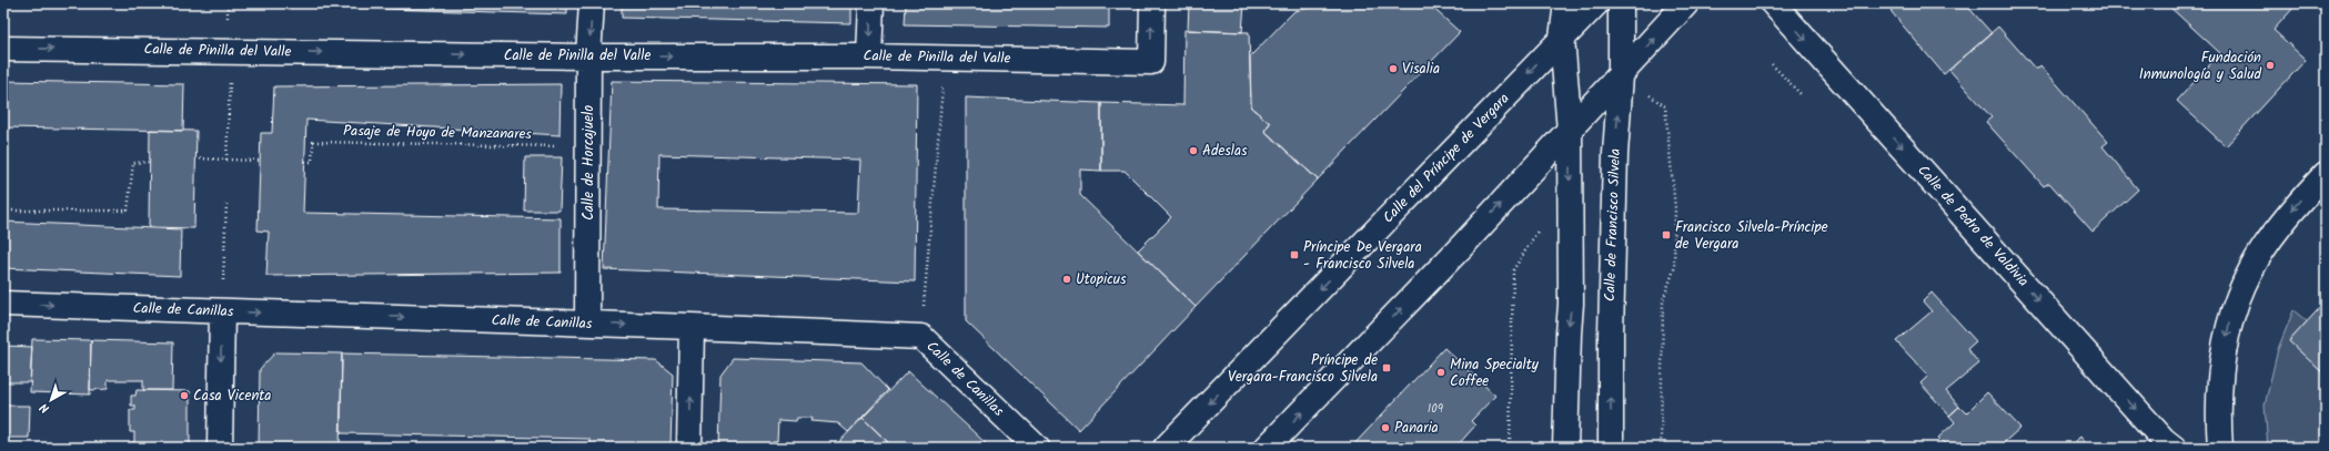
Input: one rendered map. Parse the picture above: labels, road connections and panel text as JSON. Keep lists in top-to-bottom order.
{
  "streets": {
    "street": [
      "Calle de Pinilla del Valle",
      "Calle del Príncipe de Vergara",
      "Calle de Horcajuelo",
      "Calle de Francisco Silvela",
      "Calle de Pedro de Valdivia",
      "Calle de Canillas"
    ],
    "path": ["Pasaje de Hoyo de Manzanares"]
  },
  "crossings": [
    ["Calle de Pinilla del Valle", "Calle de Horcajuelo"],
    ["Pasaje de Hoyo de Manzanares", "Calle de Horcajuelo"],
    ["Calle de Horcajuelo", "Calle de Canillas"]
  ],
  "one_way": ["Calle de Pinilla del Valle", "Calle de Pedro de Valdivia", "Calle de Canillas"],
  "places": {
    "other": [
      "Fundación Inmunología y Salud",
      "Visalia",
      "Adeslas",
      "Utopicus",
      "Mina Specialty Coffee",
      "Casa Vicenta",
      "Panaria"
    ],
    "transit": ["Francisco Silvela-Príncipe de Vergara", "Príncipe De Vergara - Francisco Silvela", "Príncipe de Vergara-Francisco Silvela"]
  },
  "house_numbers": ["109"],
  "north": "bottom left"
}
